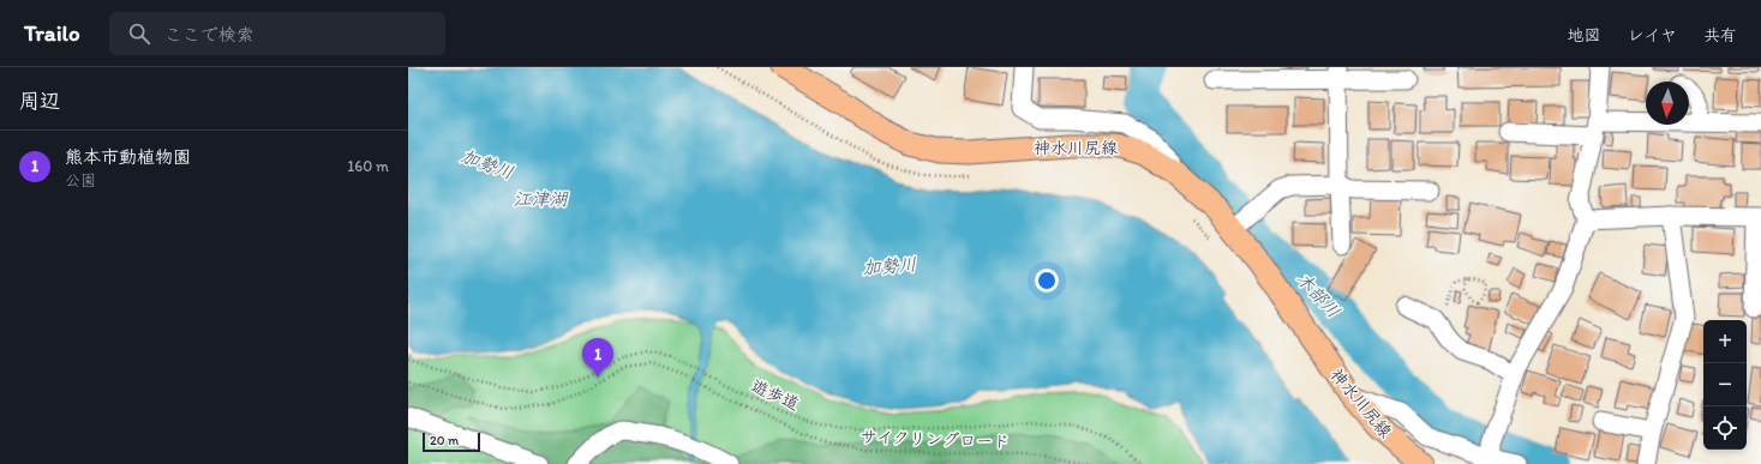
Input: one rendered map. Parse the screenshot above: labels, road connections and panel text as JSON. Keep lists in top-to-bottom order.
{
  "streets": {
    "main road": ["神水川尻線"],
    "path": ["遊歩道", "サイクリングロード"]
  },
  "water": ["加勢川", "江津湖", "木部川"],
  "scale_bar": "20 m",
  "north": "bottom",
  "page": {
    "header": "Trailo",
    "search": "ここで検索",
    "nav": ["地図", "レイヤ", "共有"],
    "heading": "周辺",
    "list": [
      {
        "mark": "1",
        "name": "熊本市動植物園",
        "note": "公園",
        "value": "160 m"
      }
    ],
    "map_buttons": ["+", "−"],
    "pins": "1",
    "scale": "20 m"
  }
}
